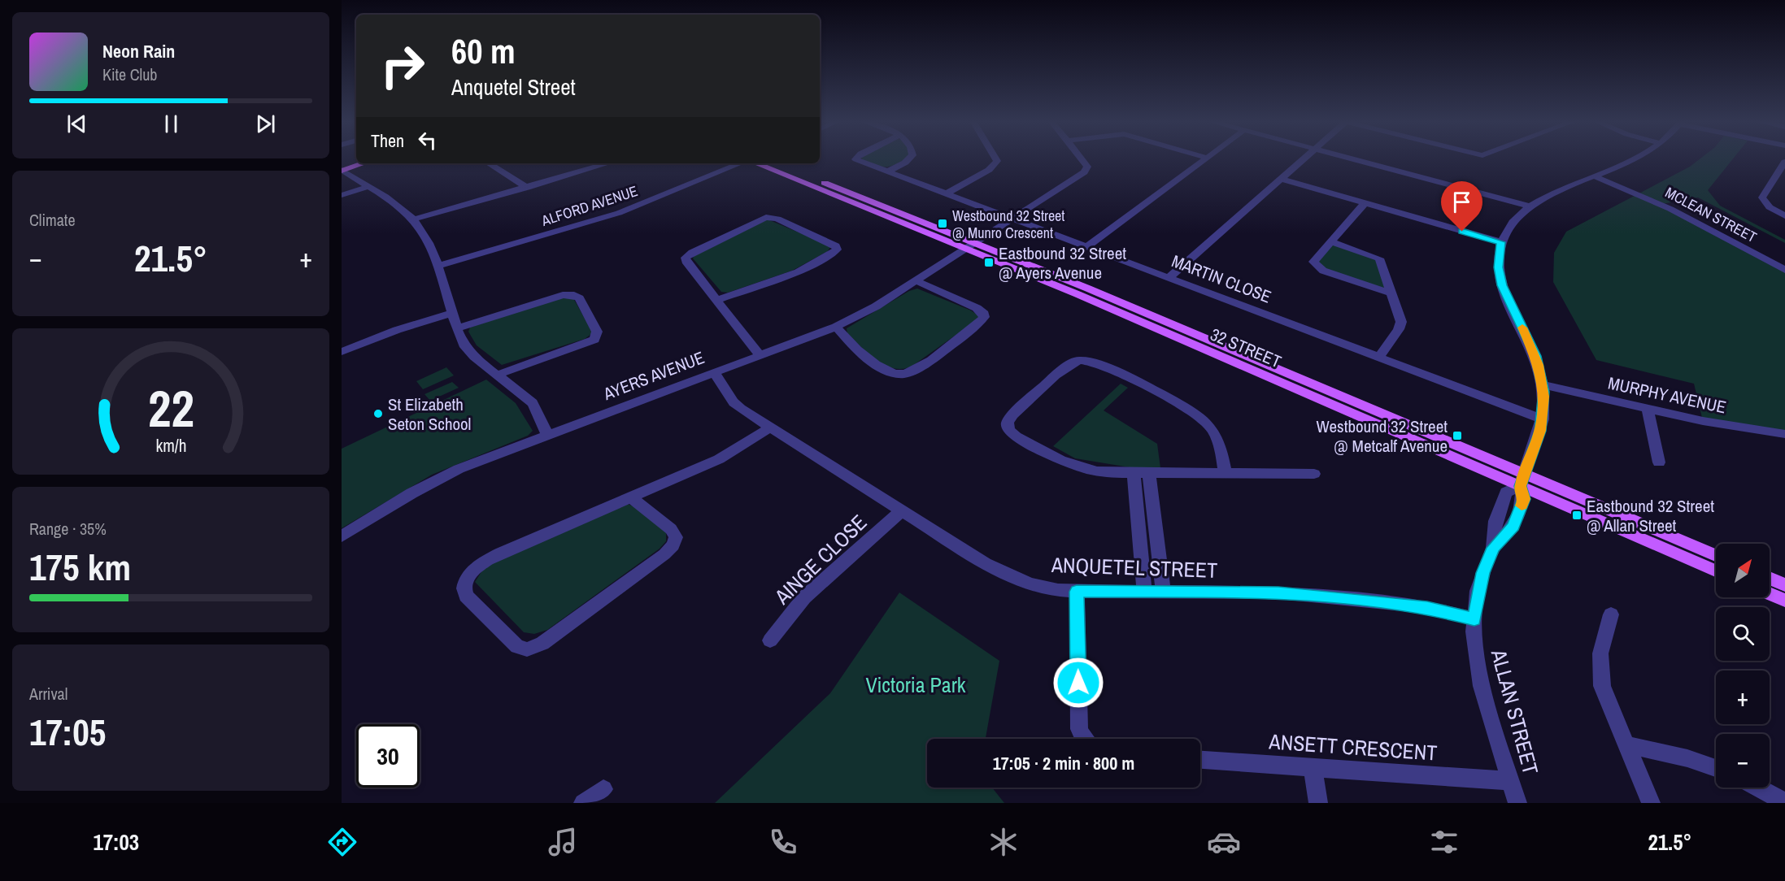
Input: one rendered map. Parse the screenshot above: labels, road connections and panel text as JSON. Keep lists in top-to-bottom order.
{
  "streets": {
    "main road": ["32 STREET"],
    "street": [
      "ALFORD AVENUE",
      "MCLEAN STREET",
      "MARTIN CLOSE",
      "AYERS AVENUE",
      "MURPHY AVENUE",
      "AINGE CLOSE",
      "ANQUETEL STREET",
      "ALLAN STREET",
      "ANSETT CRESCENT"
    ]
  },
  "crossings": [
    ["MARTIN CLOSE", "AYERS AVENUE"],
    ["MARTIN CLOSE", "ALLAN STREET"],
    ["32 STREET", "AYERS AVENUE"],
    ["32 STREET", "ALLAN STREET"],
    ["AYERS AVENUE", "ANQUETEL STREET"],
    ["MURPHY AVENUE", "ALLAN STREET"],
    ["AINGE CLOSE", "ANQUETEL STREET"],
    ["ANQUETEL STREET", "ALLAN STREET"],
    ["ALLAN STREET", "ANSETT CRESCENT"]
  ],
  "parks": ["Victoria Park"],
  "places": {
    "transit": [
      "Westbound 32 Street @ Munro Crescent",
      "Eastbound 32 Street @ Ayers Avenue",
      "Westbound 32 Street @ Metcalf Avenue",
      "Eastbound 32 Street @ Allan Street"
    ],
    "other": ["St Elizabeth Seton School"]
  },
  "north": "top right",
  "page": {
    "turn": ["60 m", "Anquetel Street"],
    "song": ["Neon Rain", "Kite Club"],
    "then": "Then",
    "tile": [
      "Climate",
      ["Range · 35%", "175 km"],
      ["Arrival", "17:05"]
    ],
    "heat": ["−", "21.5°", "+"],
    "map_buttons": ["+", "−"],
    "limit": "30",
    "trip": "17:05 · 2 min · 800 m",
    "tabs": ["17:03", "21.5°"],
    "gauge": ["22", "km/h"]
  }
}
